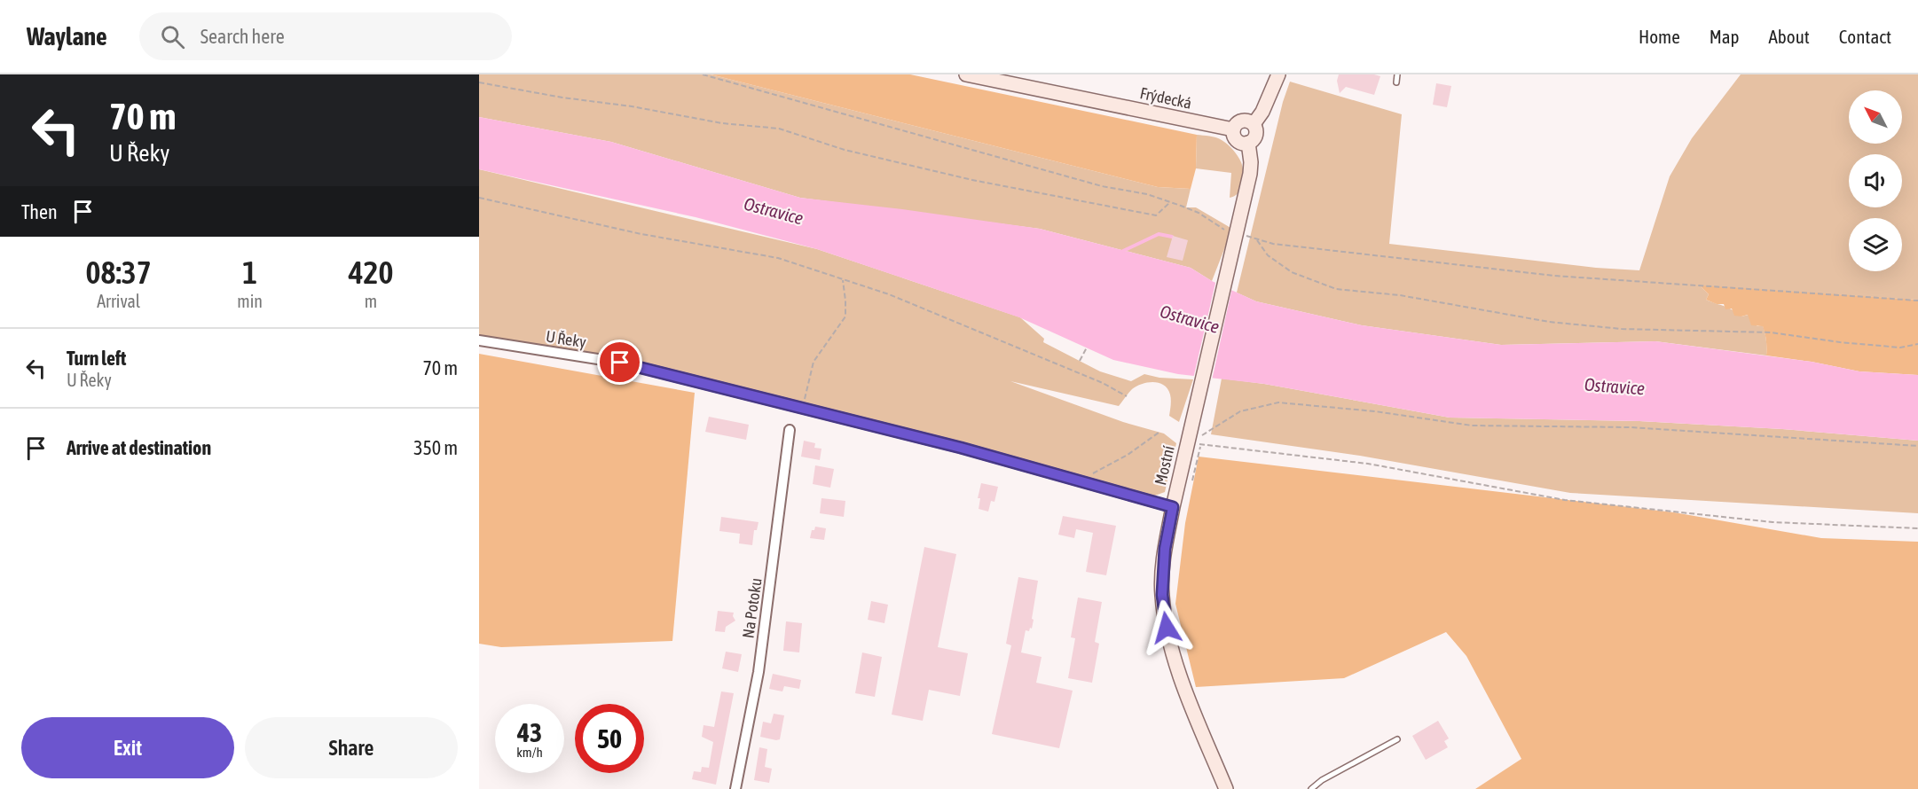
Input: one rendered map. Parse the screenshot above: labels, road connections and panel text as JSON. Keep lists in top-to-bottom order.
{
  "streets": {
    "main road": ["Frýdecká", "Mostní"],
    "street": ["U Řeky", "Na Potoku"]
  },
  "crossings": [
    ["Frýdecká", "Mostní"],
    ["U Řeky", "Mostní"]
  ],
  "water": ["Ostravice"],
  "north": "top left",
  "page": {
    "header": "Waylane",
    "search": "Search here",
    "nav": [
      "Home",
      "Map",
      "About",
      "Contact"
    ],
    "turn": ["70 m", "U Řeky"],
    "then": "Then",
    "eta": [
      "08:37",
      "Arrival",
      "1",
      "min",
      "420",
      "m"
    ],
    "list": [
      {
        "name": "Turn left",
        "note": "U Řeky",
        "value": "70 m"
      },
      {
        "name": "Arrive at destination",
        "value": "350 m"
      }
    ],
    "speed": "43 km/h",
    "limit": "50",
    "buttons": ["Exit", "Share"]
  }
}
